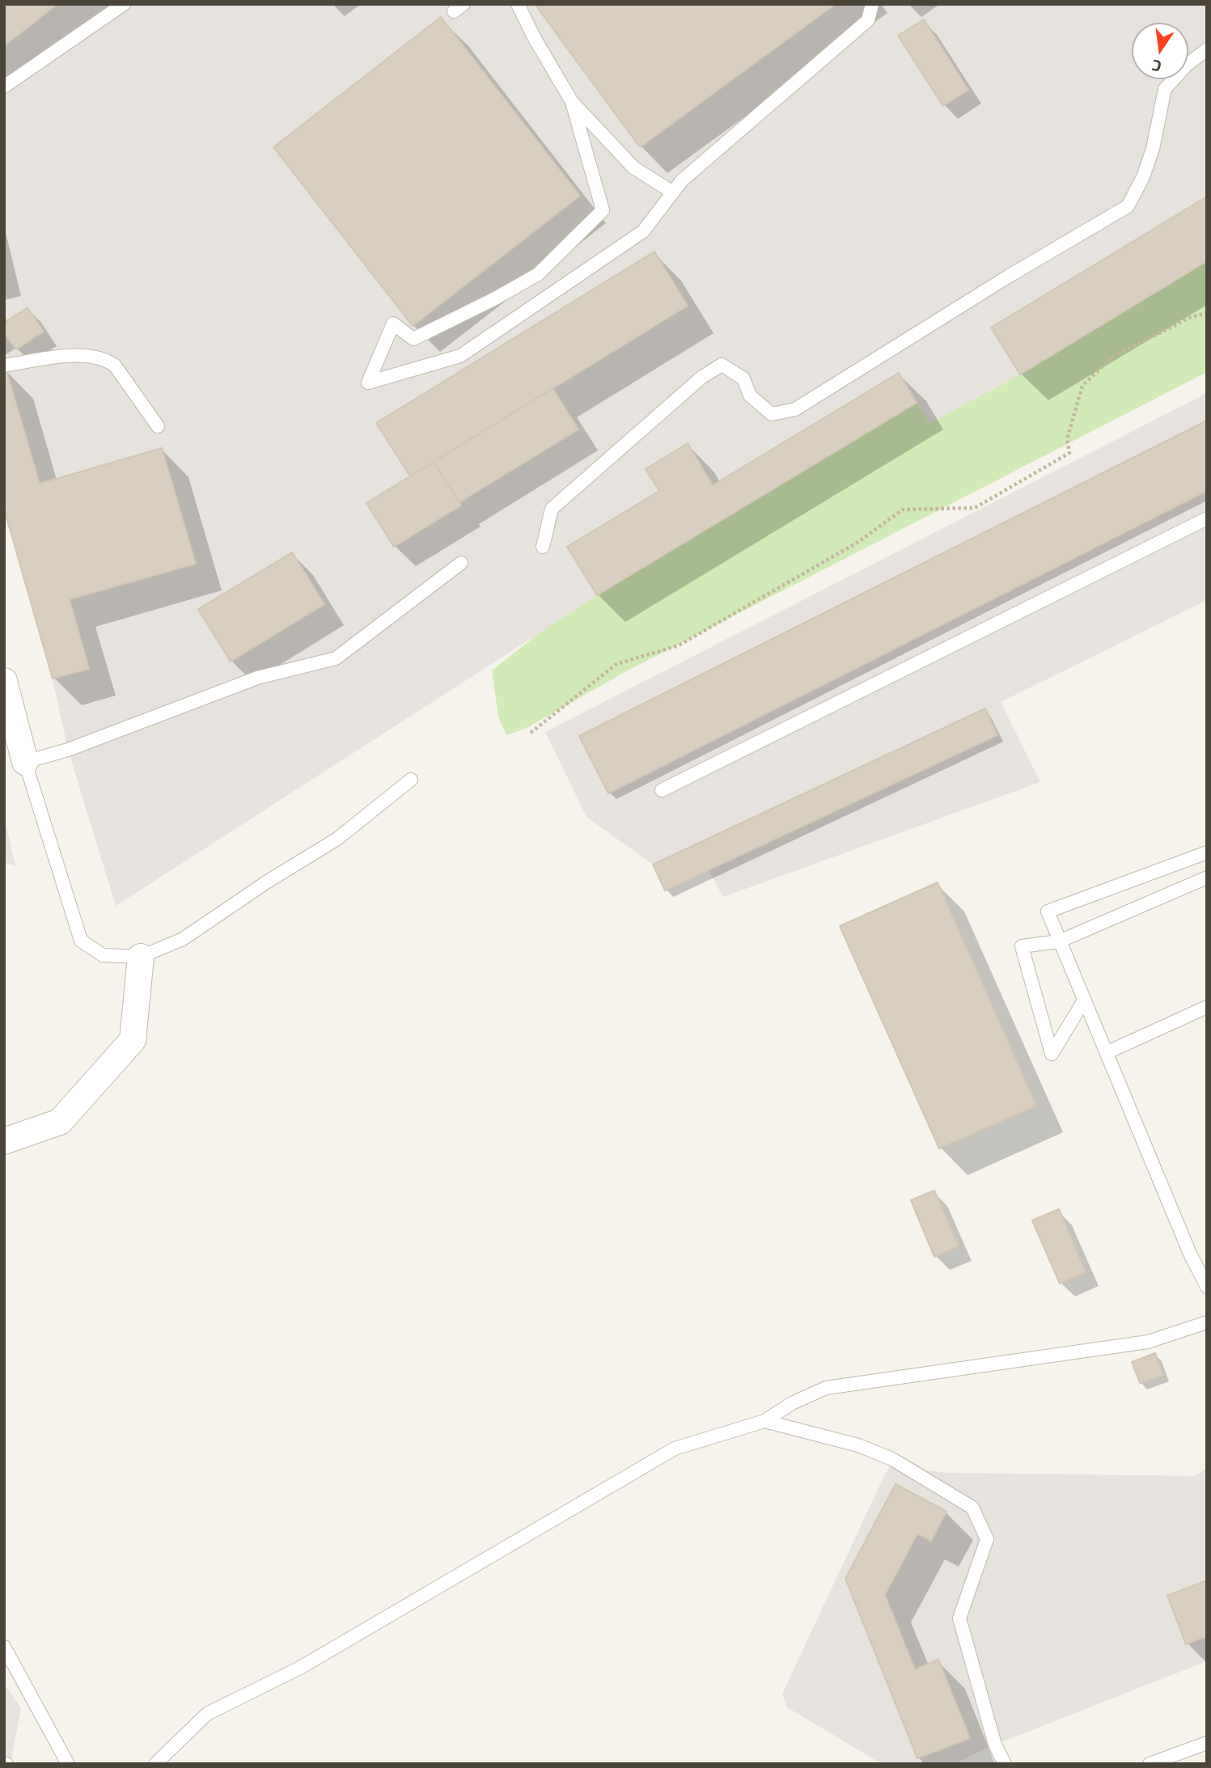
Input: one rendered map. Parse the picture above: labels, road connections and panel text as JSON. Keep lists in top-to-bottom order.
{
  "north": "bottom"
}
